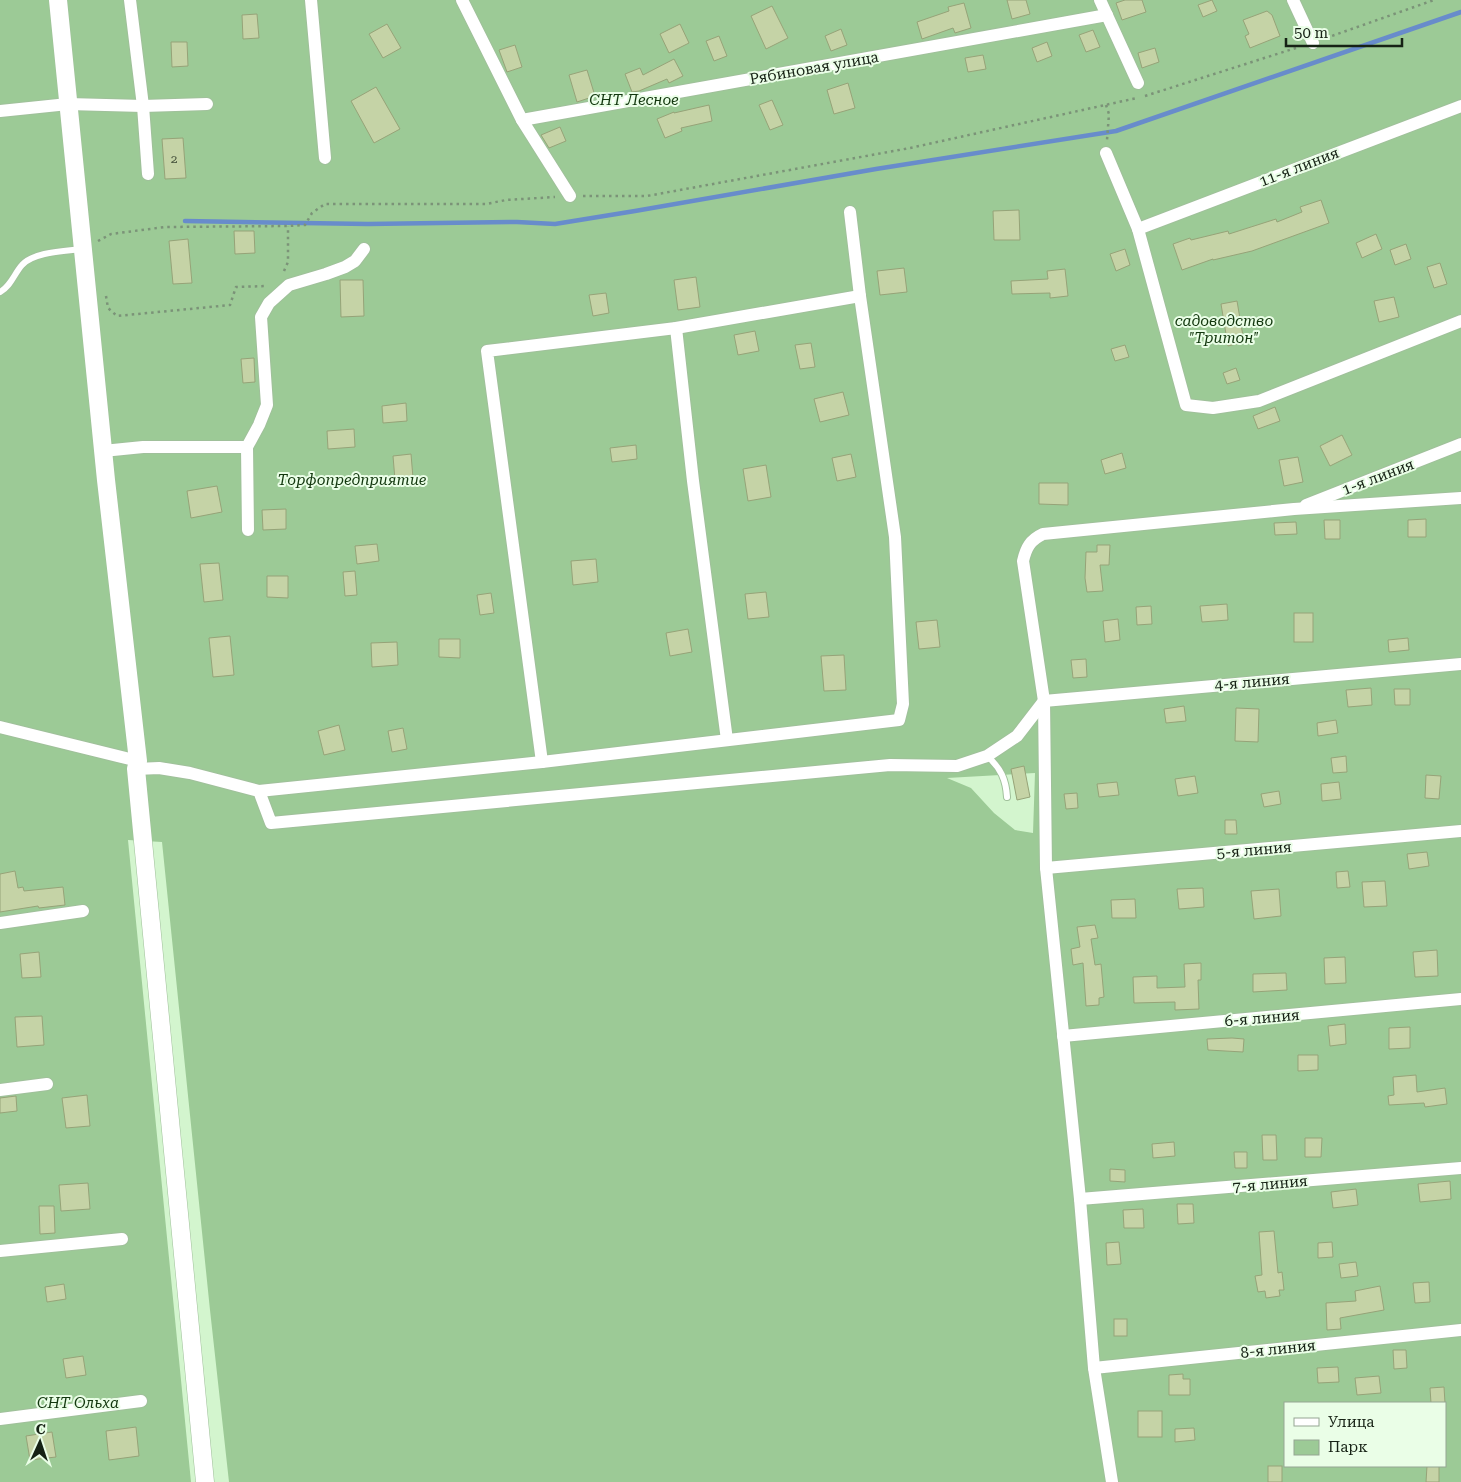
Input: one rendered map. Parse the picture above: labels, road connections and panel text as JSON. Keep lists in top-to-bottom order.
{
  "streets": {
    "street": [
      "Рябиновая улица",
      "11-я линия",
      "1-я линия",
      "4-я линия",
      "5-я линия",
      "6-я линия",
      "7-я линия",
      "8-я линия"
    ]
  },
  "parks": [
    "СНТ Лесное",
    "садоводство \"Тритон\"",
    "Торфопредприятие",
    "СНТ Ольха"
  ],
  "house_numbers": ["2"],
  "legend": ["Улица", "Парк"],
  "scale_bar": "50 m",
  "north": "top"
}
